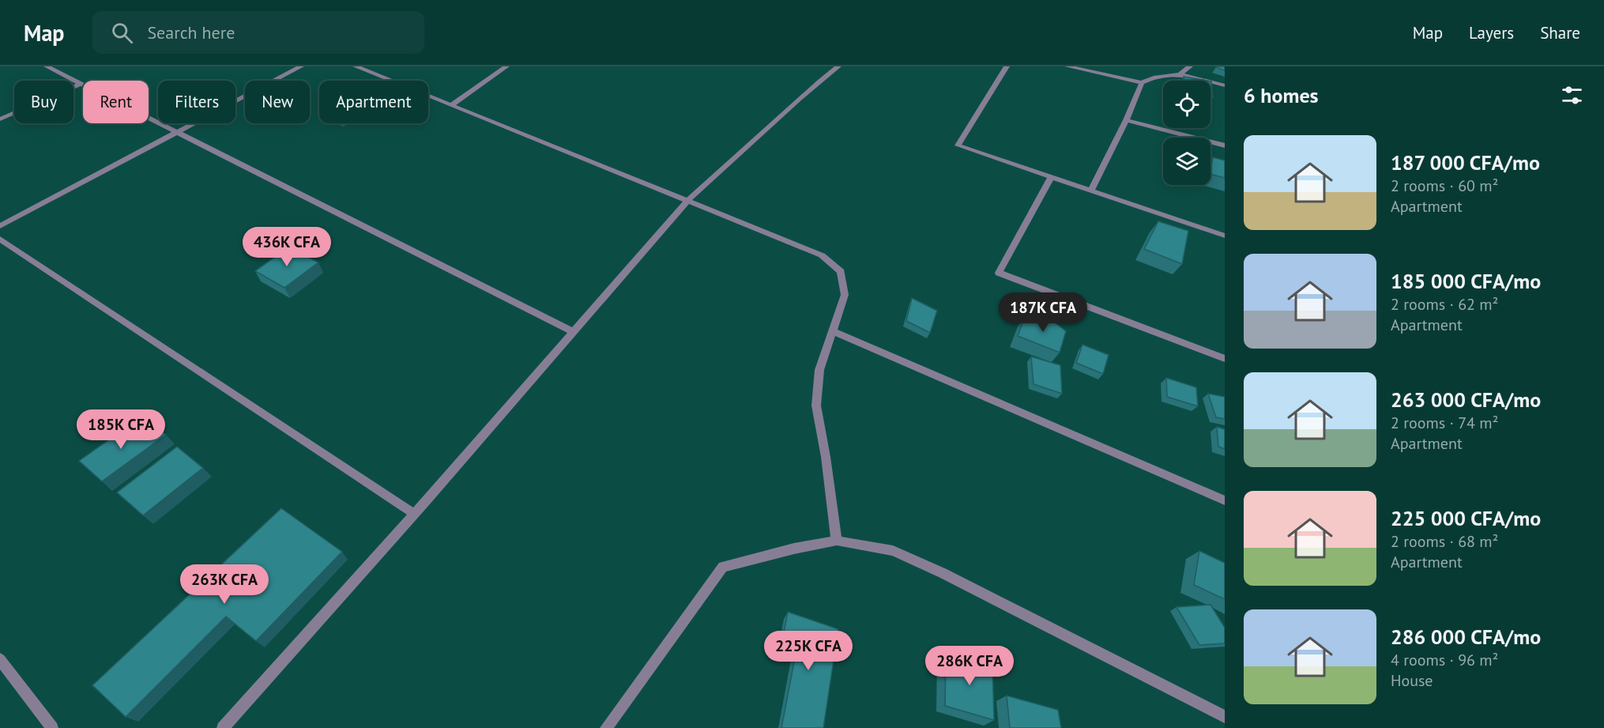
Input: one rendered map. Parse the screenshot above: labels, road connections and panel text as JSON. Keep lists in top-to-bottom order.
{
  "page": {
    "header": "Map",
    "search": "Search here",
    "nav": ["Map", "Layers", "Share"],
    "heading": "6 homes",
    "chip": [
      "Buy",
      "Rent",
      "Filters",
      "New",
      "Apartment"
    ],
    "list": [
      {
        "name": "187 000 CFA/mo",
        "note": "2 rooms · 60 m² · Apartment"
      },
      {
        "name": "185 000 CFA/mo",
        "note": "2 rooms · 62 m² · Apartment"
      },
      {
        "name": "263 000 CFA/mo",
        "note": "2 rooms · 74 m² · Apartment"
      },
      {
        "name": "225 000 CFA/mo",
        "note": "2 rooms · 68 m² · Apartment"
      },
      {
        "name": "286 000 CFA/mo",
        "note": "4 rooms · 96 m² · House"
      }
    ],
    "price": [
      "436K CFA",
      "187K CFA",
      "185K CFA",
      "263K CFA",
      "225K CFA",
      "286K CFA"
    ]
  }
}
